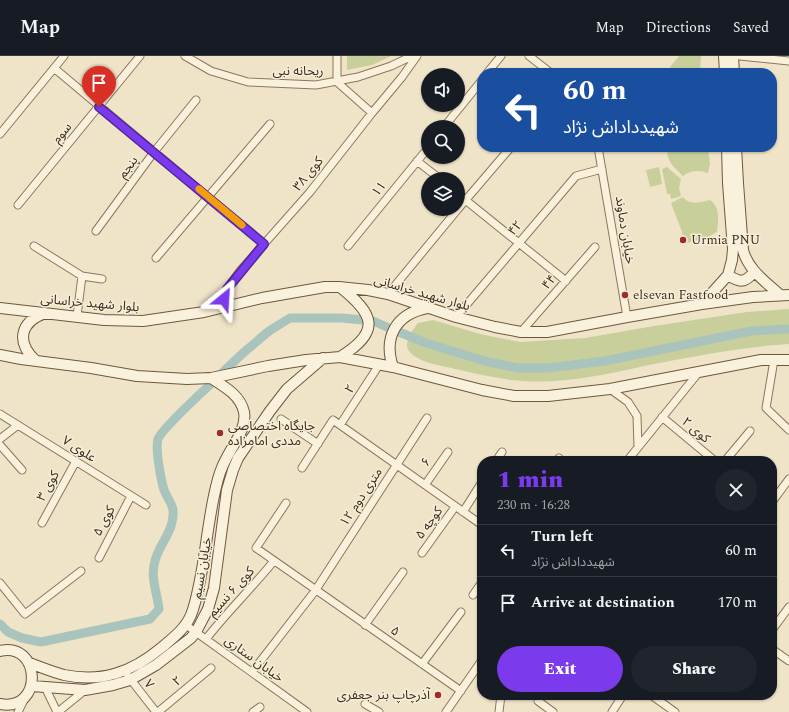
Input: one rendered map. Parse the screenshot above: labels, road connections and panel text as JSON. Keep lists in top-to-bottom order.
{
  "streets": {
    "main road": ["بلوار شهید خراسانی", "خیابان نسیم"],
    "street": [
      "ریحانه نبی",
      "سوم",
      "پنجم",
      "کوی ۳۸",
      "۱۱",
      "۴۲",
      "خیابان دماوند",
      "۴۴",
      "۲",
      "کوی ۲",
      "علوی ۷",
      "۶",
      "کوی ۳",
      "۱۲ متری دوم",
      "کوی ۵",
      "کوچه ۵",
      "کوی ۶ نسیم",
      "۵",
      "خیابان ستاری",
      "۷"
    ]
  },
  "crossings": [
    ["کوی ۳۸", "بلوار شهید خراسانی"],
    ["۴۲", "خیابان دماوند"],
    ["۴۲", "بلوار شهید خراسانی"],
    ["خیابان دماوند", "بلوار شهید خراسانی"],
    ["۴۴", "بلوار شهید خراسانی"],
    ["۲", "۷"],
    ["علوی ۷", "کوی ۳"],
    ["علوی ۷", "کوی ۵"],
    ["۱۲ متری دوم", "۵"],
    ["۱۲ متری دوم", "خیابان ستاری"],
    ["خیابان نسیم", "خیابان ستاری"],
    ["خیابان نسیم", "۷"],
    ["کوی ۶ نسیم", "۵"],
    ["کوی ۶ نسیم", "خیابان ستاری"]
  ],
  "places": [
    "Urmia PNU",
    "elsevan Fastfood",
    "جایگاه اختصاصی مددی امامزاده",
    "آذرچاپ بنر جعفری"
  ],
  "page": {
    "header": "Map",
    "nav": ["Map", "Directions", "Saved"],
    "turn": ["60 m", "شهیدداداش نژاد"],
    "heading": ["1 min", "230 m · 16:28"],
    "list": [
      {
        "name": "Turn left",
        "note": "شهیدداداش نژاد",
        "value": "60 m"
      },
      {
        "name": "Arrive at destination",
        "value": "170 m"
      }
    ],
    "buttons": ["Exit", "Share"]
  }
}
